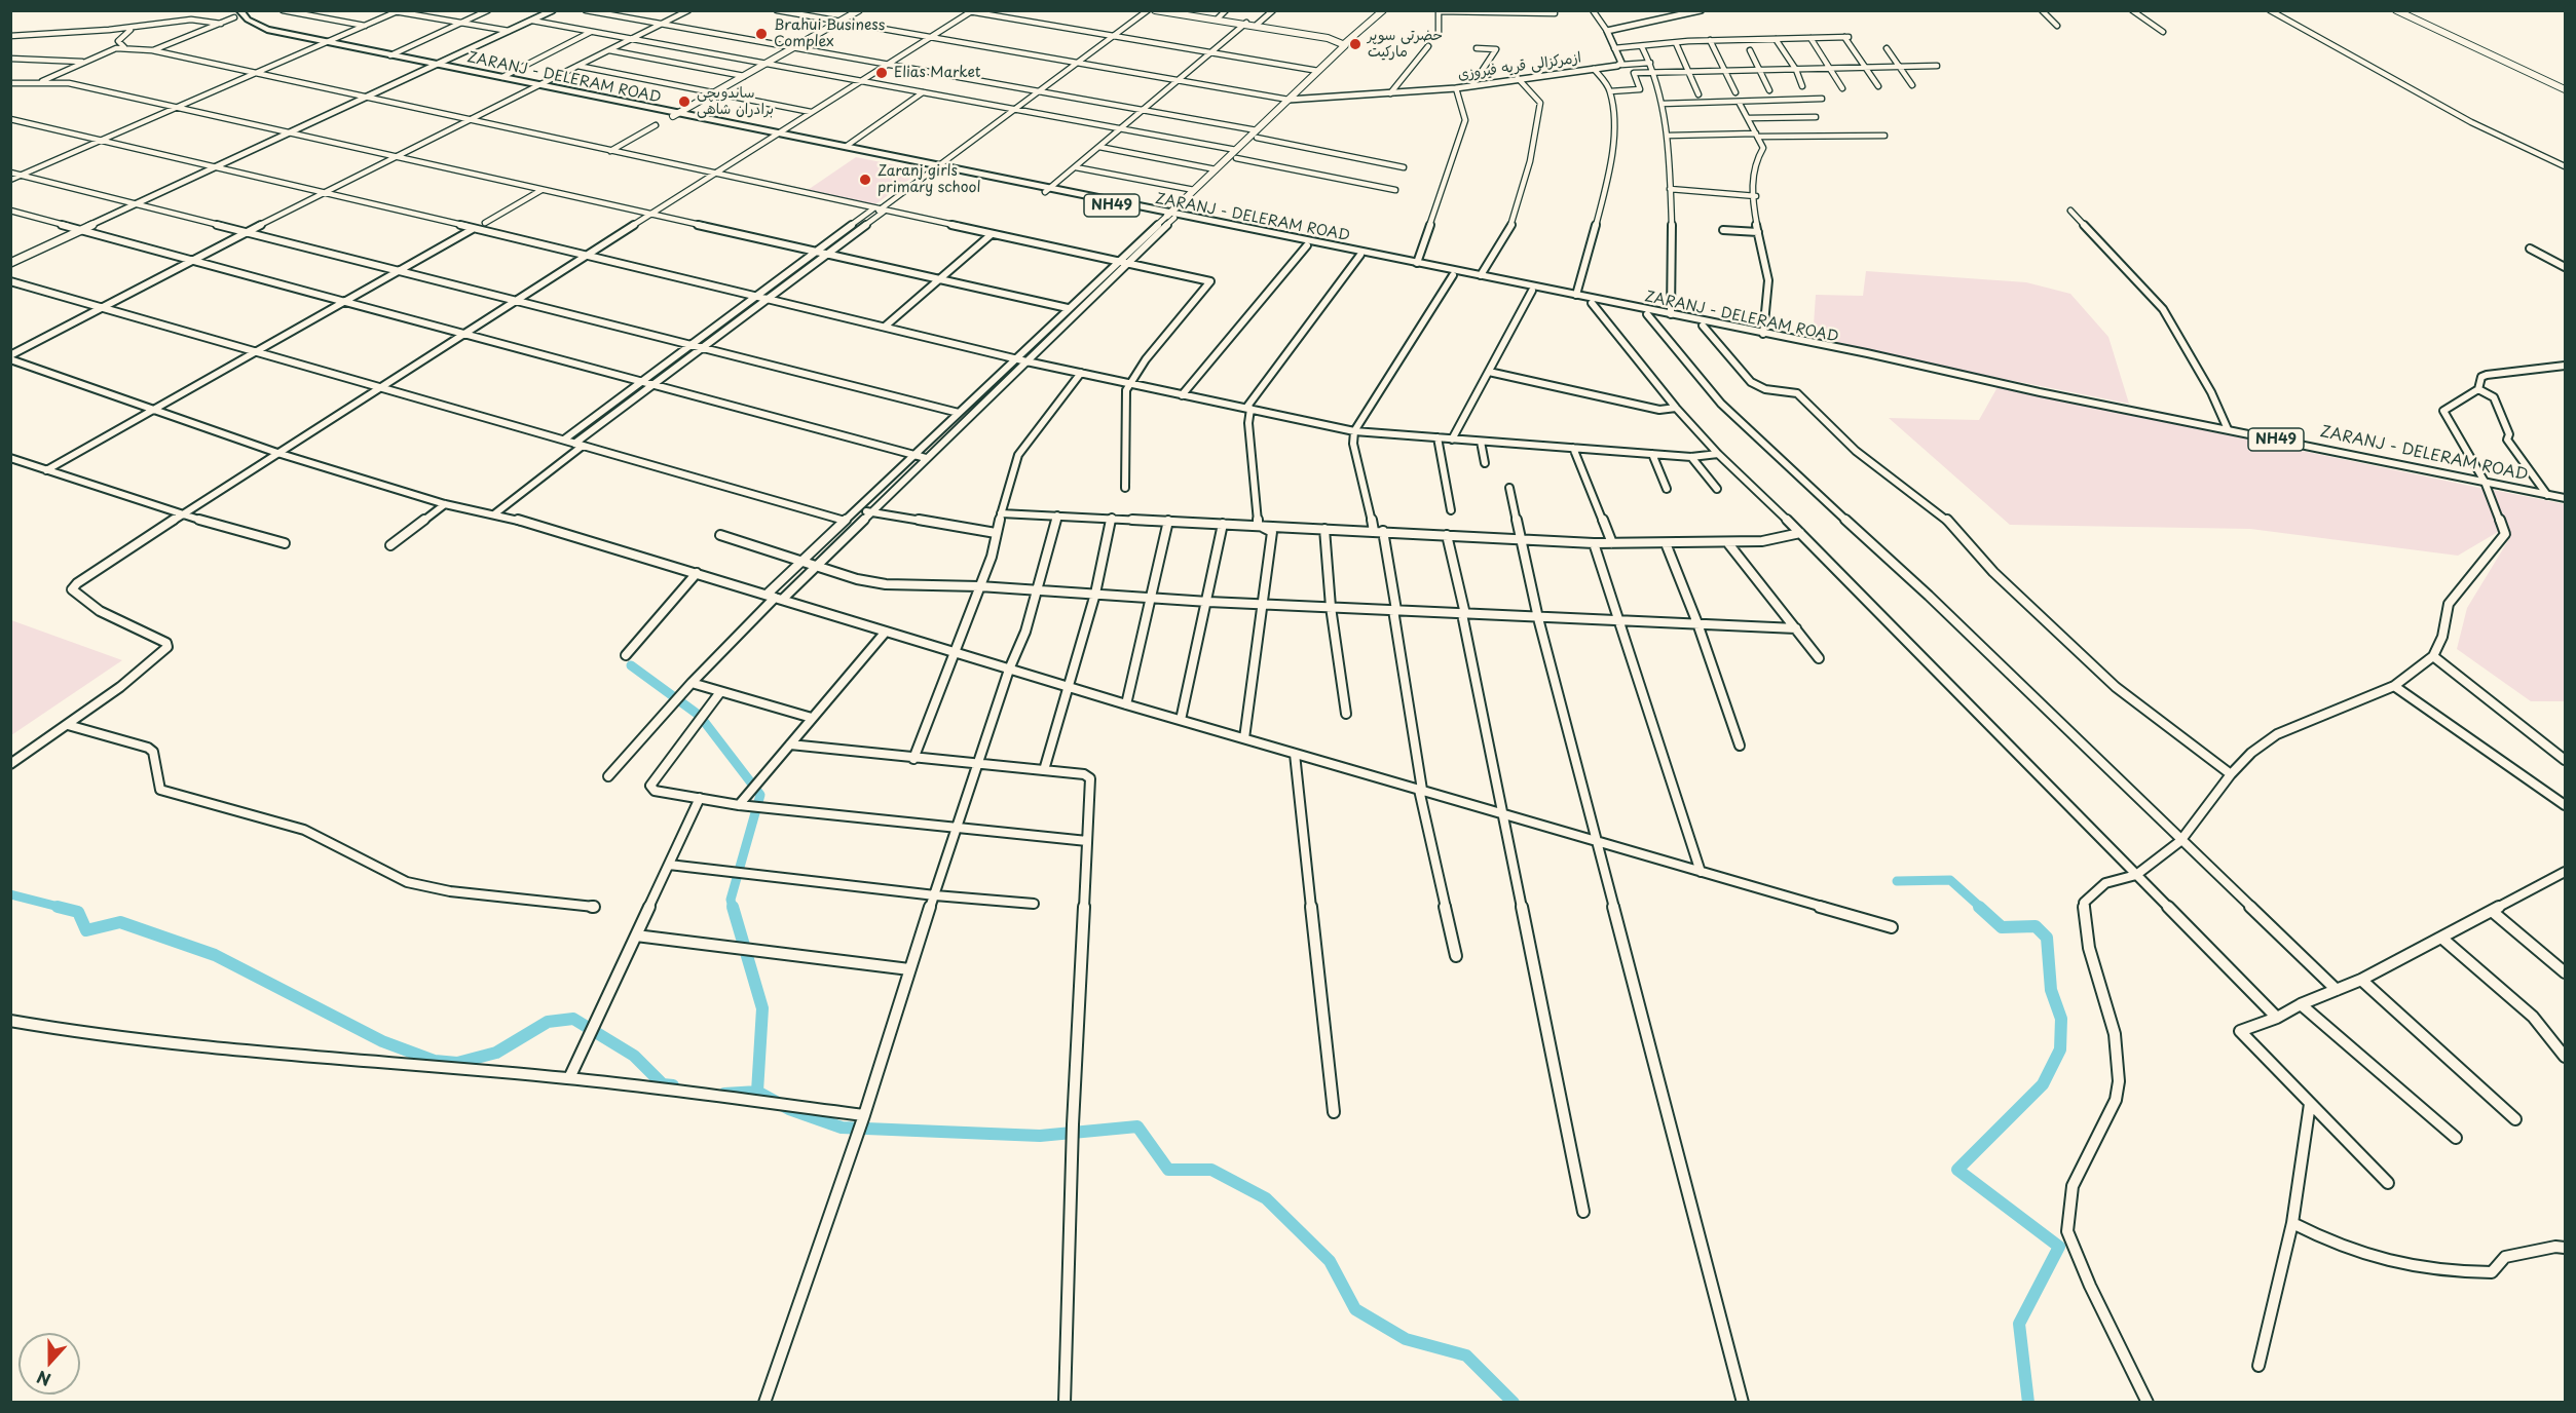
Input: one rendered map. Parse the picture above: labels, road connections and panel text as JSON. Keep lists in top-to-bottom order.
{
  "streets": {
    "highway": ["ZARANJ - DELERAM ROAD", "NH49"],
    "street": ["ازمرکزالی قریه فیروزی"]
  },
  "places": [
    "Brahui Business Complex",
    "حضرتی سوپر مارکیت",
    "Elias Market",
    "ساندویچی برادران شاهی",
    "Zaranj girls primary school"
  ],
  "north": "bottom"
}
